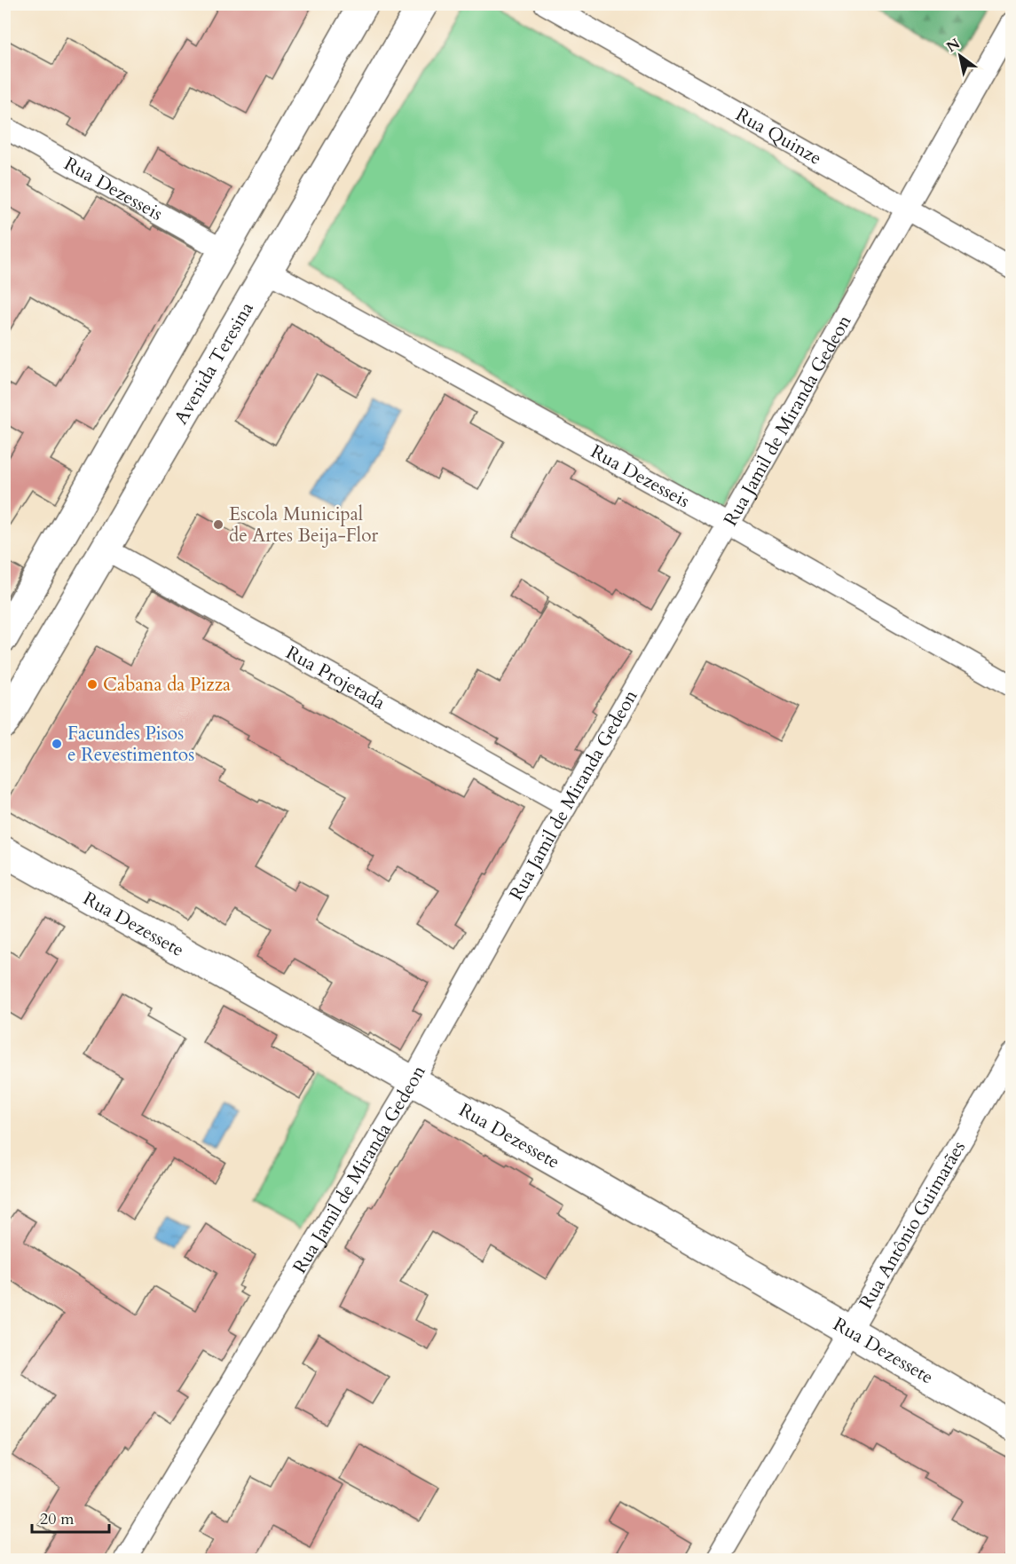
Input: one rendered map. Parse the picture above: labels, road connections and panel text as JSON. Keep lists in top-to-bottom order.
{
  "streets": {
    "main road": ["Avenida Teresina", "Rua Dezessete"],
    "street": [
      "Rua Quinze",
      "Rua Dezesseis",
      "Rua Jamil de Miranda Gedeon",
      "Rua Projetada",
      "Rua Antônio Guimarães"
    ]
  },
  "crossings": [
    ["Rua Quinze", "Rua Jamil de Miranda Gedeon"],
    ["Rua Dezesseis", "Avenida Teresina"],
    ["Rua Dezesseis", "Rua Jamil de Miranda Gedeon"],
    ["Avenida Teresina", "Rua Projetada"],
    ["Rua Jamil de Miranda Gedeon", "Rua Projetada"],
    ["Rua Jamil de Miranda Gedeon", "Rua Dezessete"],
    ["Rua Dezessete", "Rua Antônio Guimarães"]
  ],
  "places": ["Escola Municipal de Artes Beija-Flor", "Cabana da Pizza", "Facundes Pisos e Revestimentos"],
  "scale_bar": "20 m",
  "north": "top left"
}
